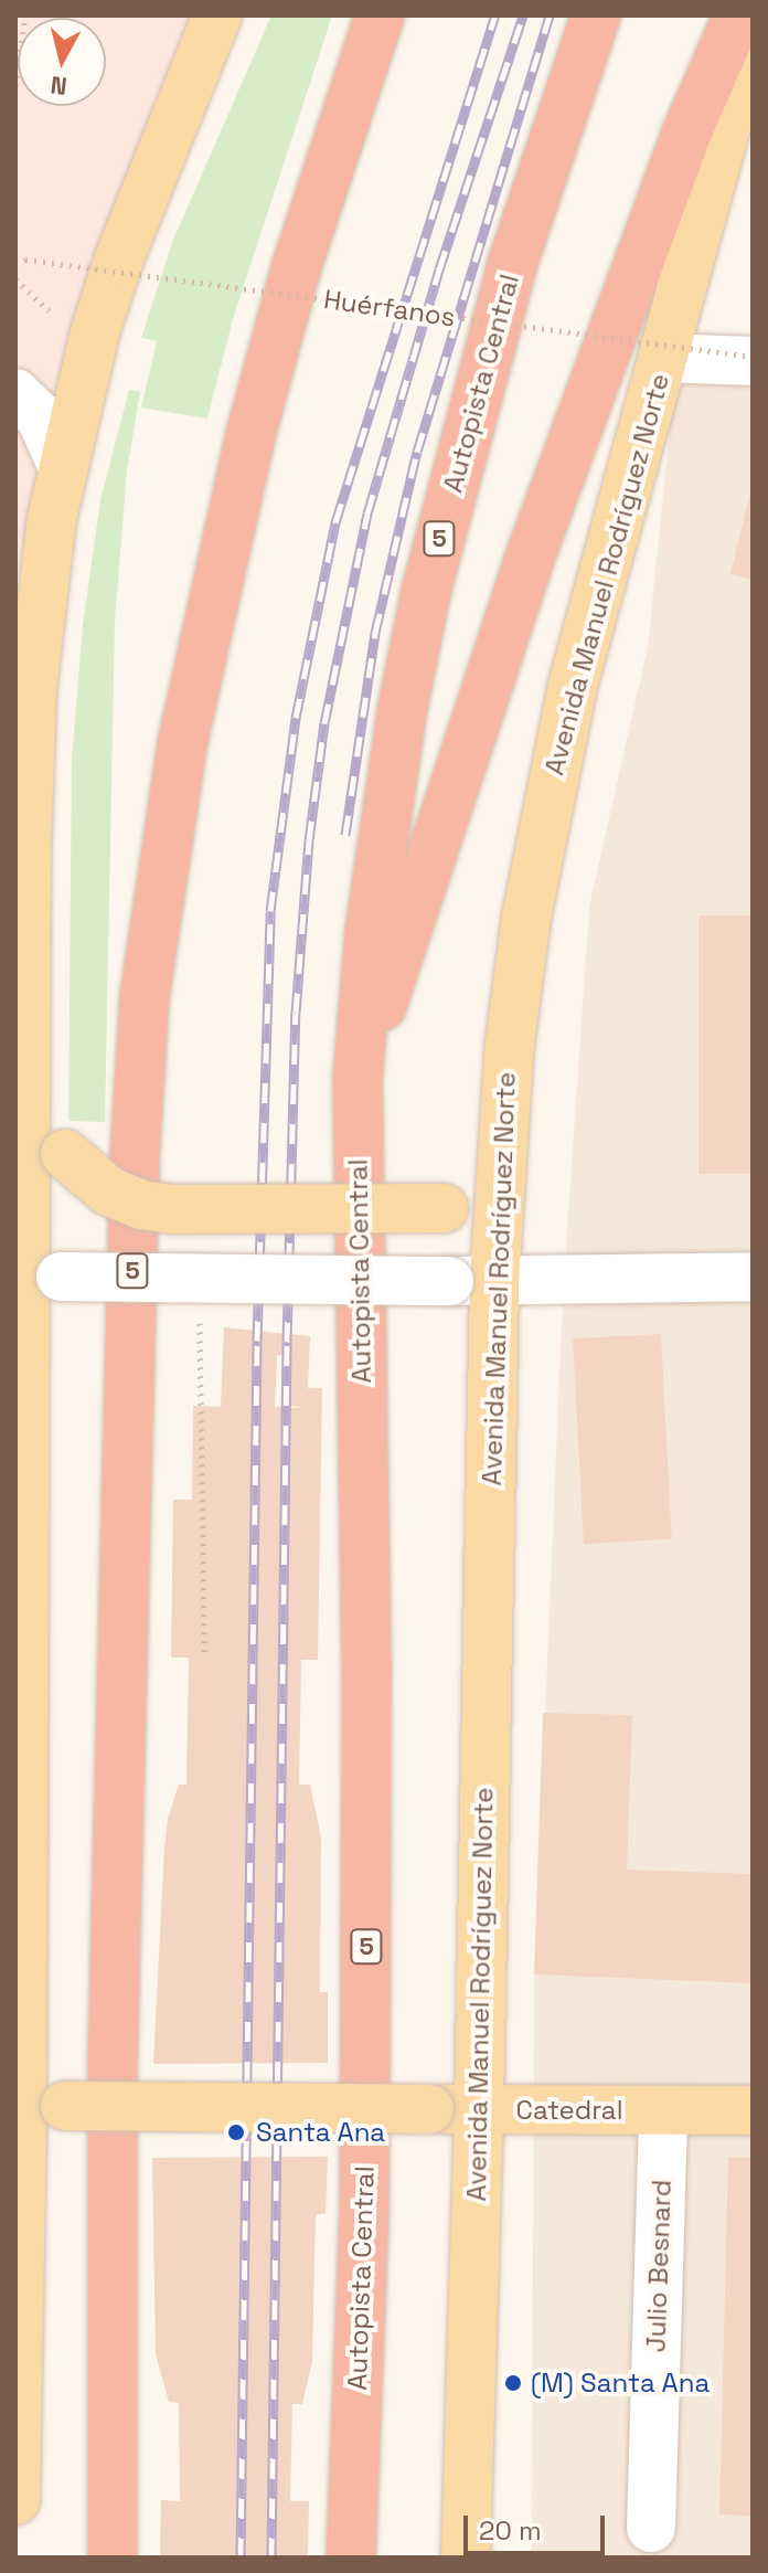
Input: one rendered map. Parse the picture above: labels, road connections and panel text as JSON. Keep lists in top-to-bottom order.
{
  "streets": {
    "highway": ["Autopista Central", "5"],
    "main road": ["Avenida Manuel Rodríguez Norte", "Catedral"],
    "street": ["Julio Besnard"],
    "path": ["Huérfanos"]
  },
  "crossings": [
    ["Avenida Manuel Rodríguez Norte", "Catedral"],
    ["Catedral", "Julio Besnard"]
  ],
  "places": ["Santa Ana", "(M) Santa Ana"],
  "scale_bar": "20 m",
  "north": "bottom"
}
